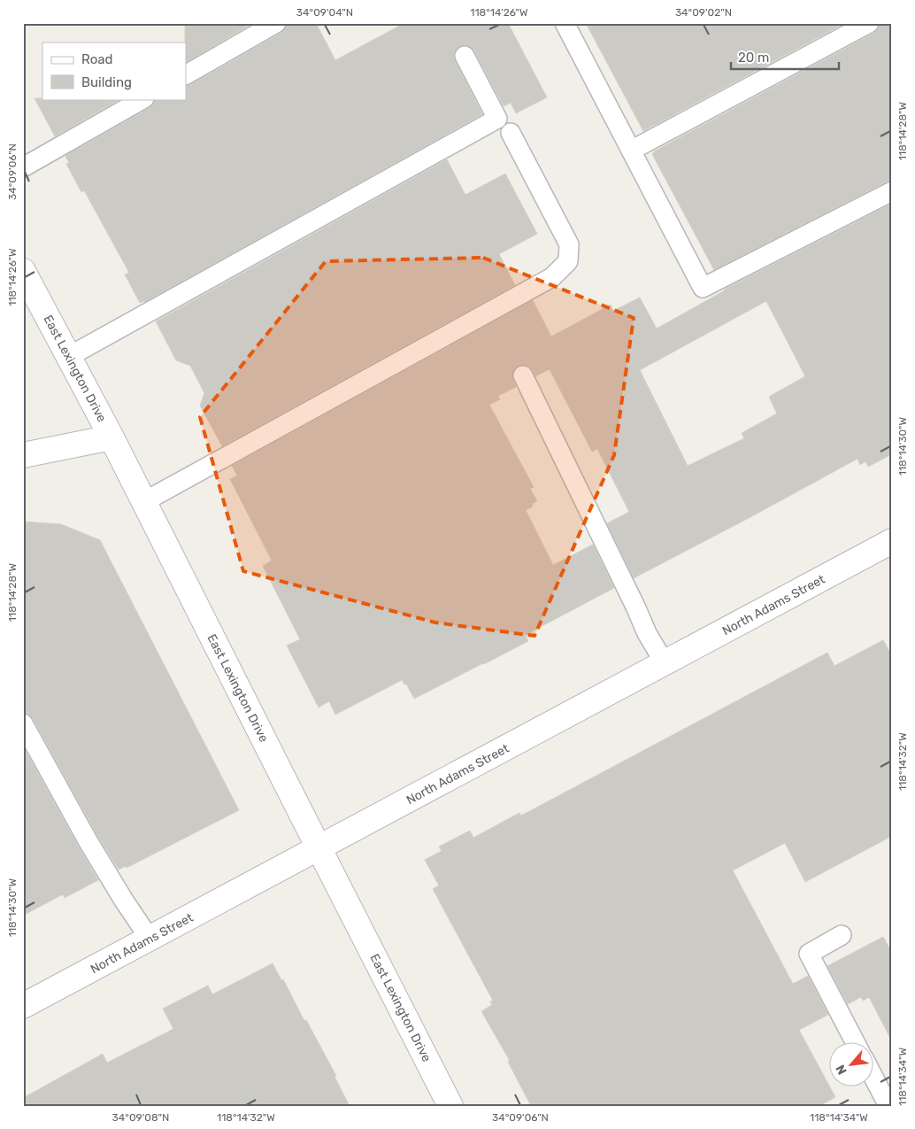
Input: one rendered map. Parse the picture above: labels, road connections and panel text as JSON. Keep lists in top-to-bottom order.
{
  "streets": {
    "street": ["East Lexington Drive", "North Adams Street"]
  },
  "crossings": [
    ["East Lexington Drive", "North Adams Street"]
  ],
  "legend": ["Road", "Building"],
  "scale_bar": "20 m",
  "north": "bottom left",
  "coordinates": [
    "34°09'04\"N",
    "118°14'26\"W",
    "34°09'02\"N",
    "118°14'28\"W",
    "34°09'06\"N",
    "118°14'30\"W",
    "118°14'32\"W",
    "118°14'34\"W",
    "34°09'08\"N"
  ]
}
